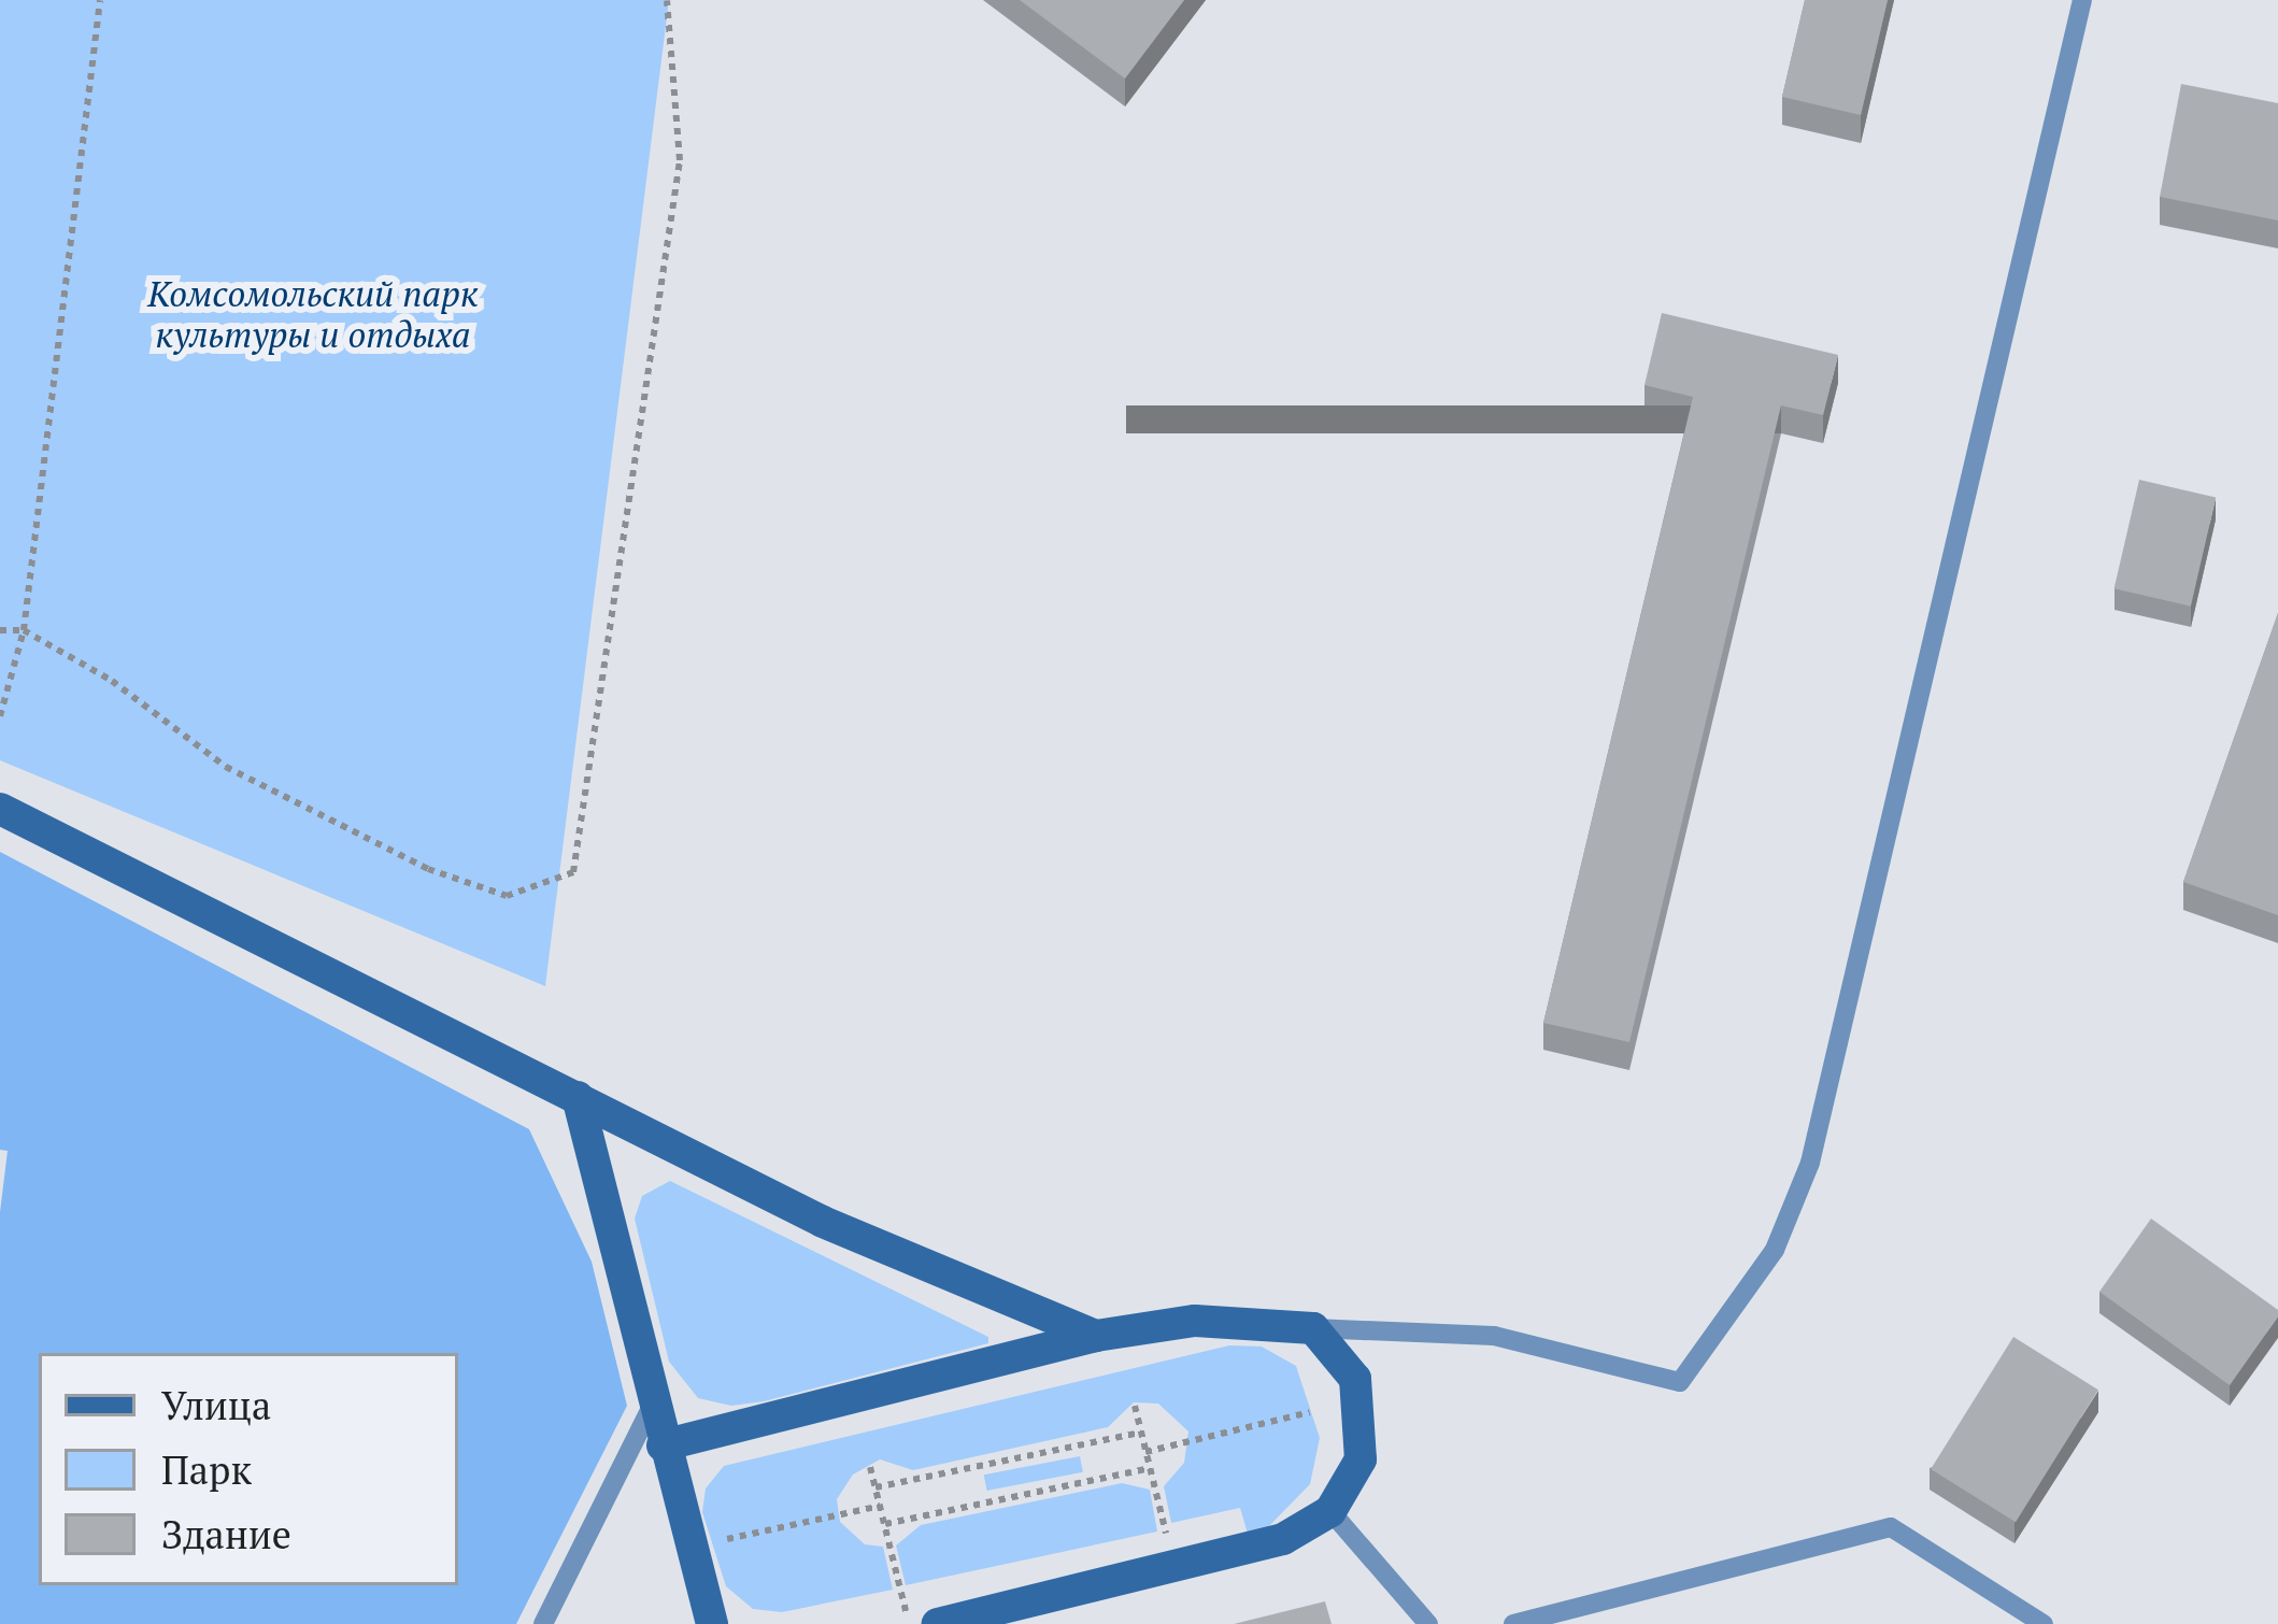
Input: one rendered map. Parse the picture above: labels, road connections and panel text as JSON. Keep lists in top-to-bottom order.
{
  "parks": ["Комсомольский парк культуры и отдыха"],
  "legend": ["Улица", "Парк", "Здание"]
}
